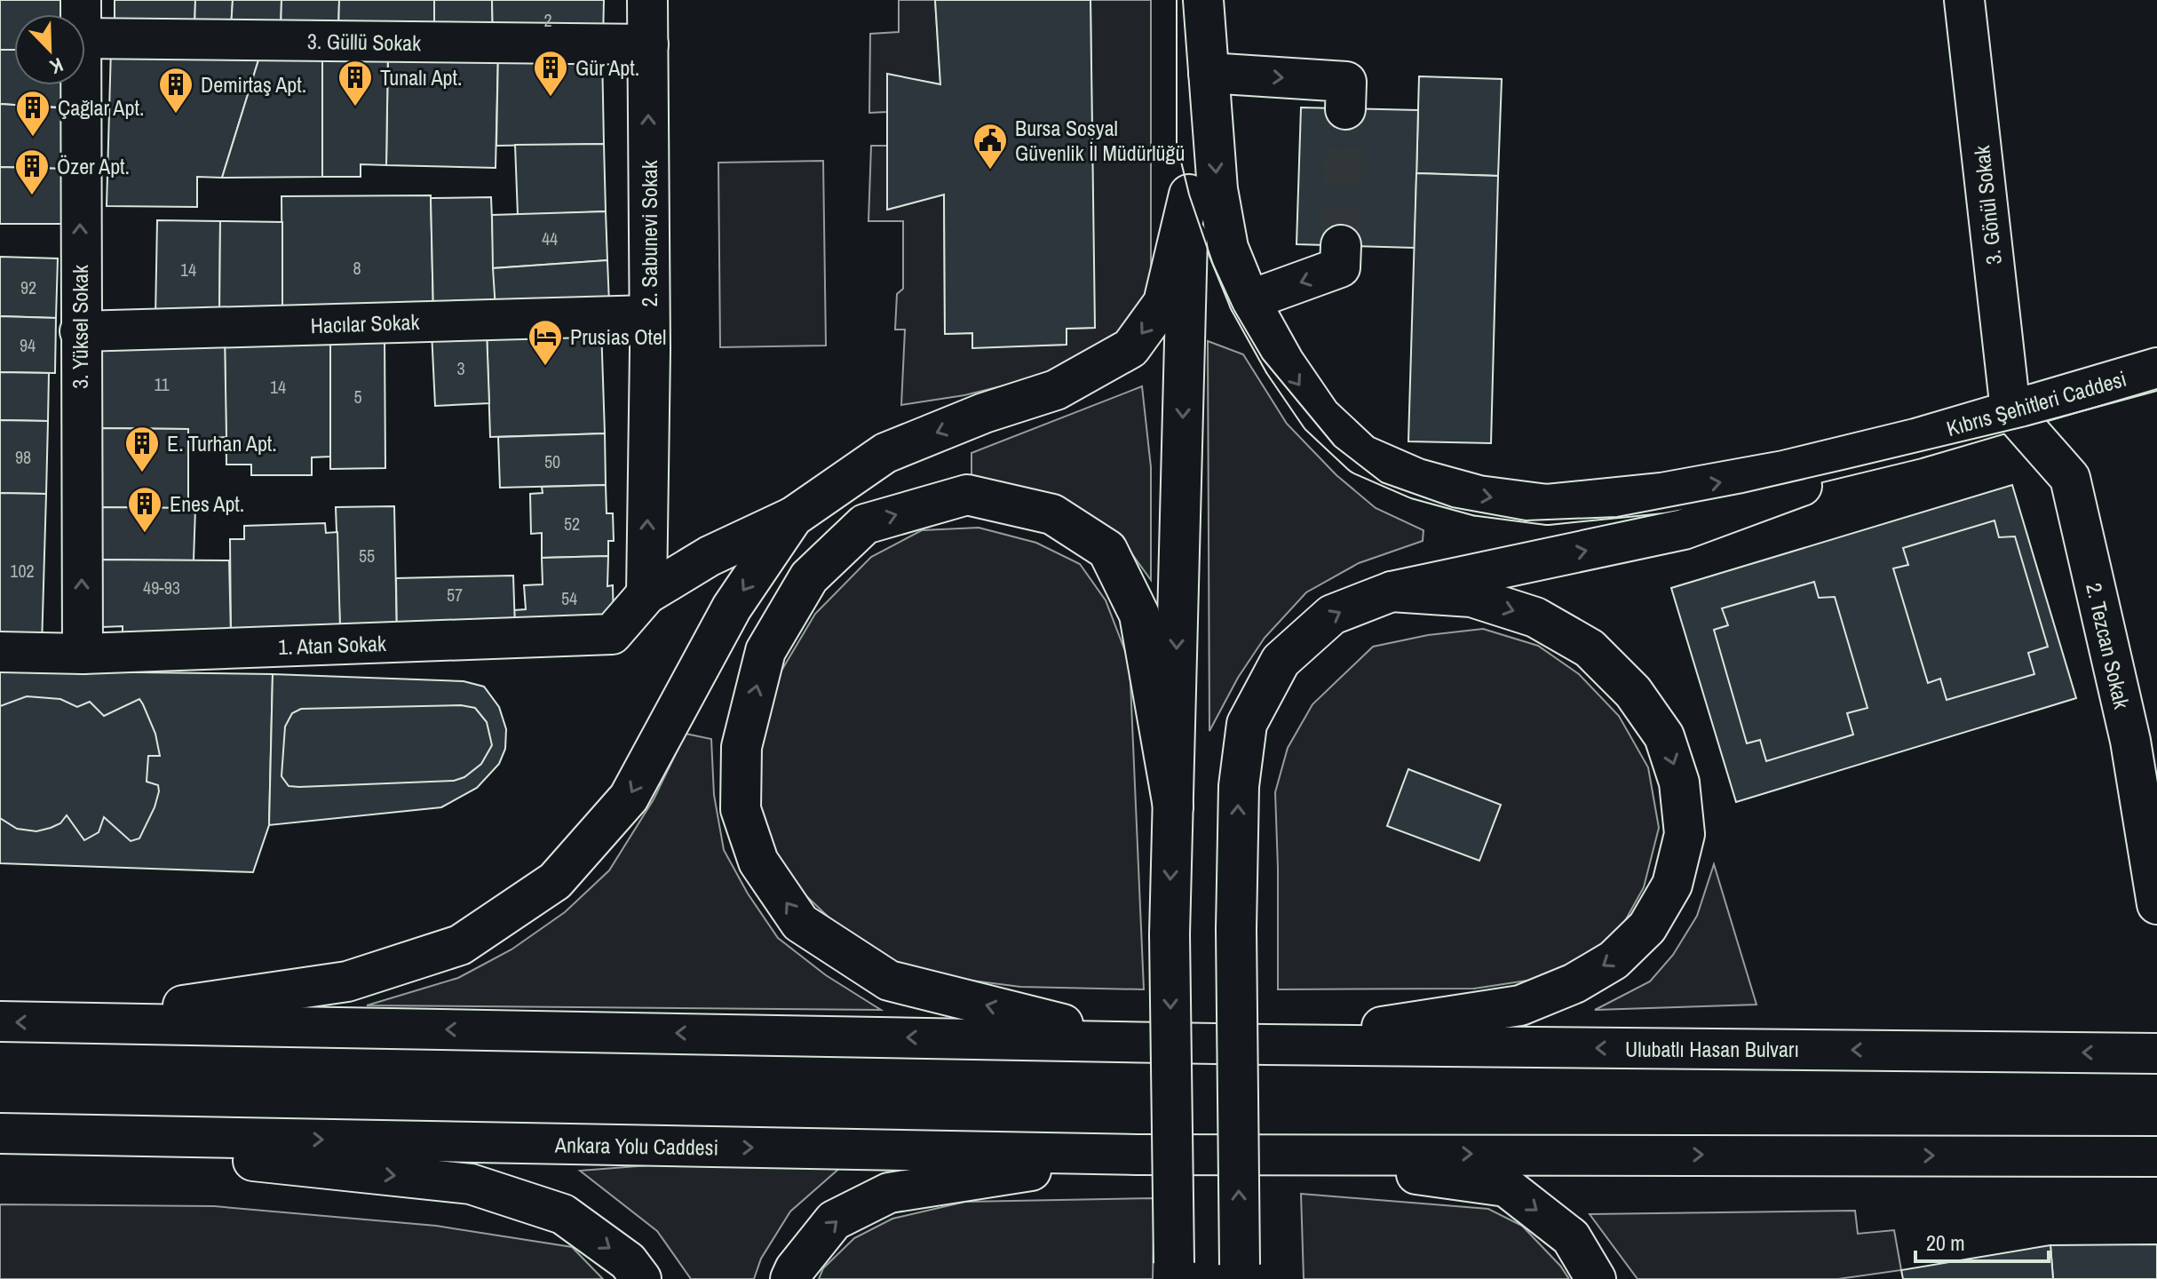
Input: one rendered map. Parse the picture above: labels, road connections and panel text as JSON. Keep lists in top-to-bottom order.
{
  "streets": {
    "main road": [
      "3. Güllü Sokak",
      "3. Gönül Sokak",
      "2. Sabunevi Sokak",
      "Hacılar Sokak",
      "3. Yüksel Sokak",
      "Kıbrıs Şehitleri Caddesi",
      "1. Atan Sokak",
      "2. Tezcan Sokak",
      "Ulubatlı Hasan Bulvarı",
      "Ankara Yolu Caddesi"
    ]
  },
  "crossings": [
    ["3. Güllü Sokak", "2. Sabunevi Sokak"],
    ["3. Gönül Sokak", "Kıbrıs Şehitleri Caddesi"],
    ["3. Gönül Sokak", "2. Tezcan Sokak"],
    ["2. Sabunevi Sokak", "Hacılar Sokak"],
    ["2. Sabunevi Sokak", "1. Atan Sokak"],
    ["Hacılar Sokak", "3. Yüksel Sokak"],
    ["3. Yüksel Sokak", "1. Atan Sokak"],
    ["Kıbrıs Şehitleri Caddesi", "2. Tezcan Sokak"]
  ],
  "one_way": ["2. Sabunevi Sokak", "3. Yüksel Sokak"],
  "places": {
    "building": [
      "Gür Apt.",
      "Tunalı Apt.",
      "Demirtaş Apt.",
      "Çağlar Apt.",
      "Özer Apt.",
      "E. Turhan Apt.",
      "Enes Apt."
    ],
    "public building": ["Bursa Sosyal Güvenlik İl Müdürlüğü"],
    "hotel": ["Prusias Otel"]
  },
  "house_numbers": [
    "2",
    "44",
    "8",
    "14",
    "92",
    "94",
    "3",
    "11",
    "14",
    "5",
    "98",
    "50",
    "52",
    "55",
    "102",
    "49-93",
    "57",
    "54"
  ],
  "scale_bar": "20 m",
  "north": "bottom right"
}
